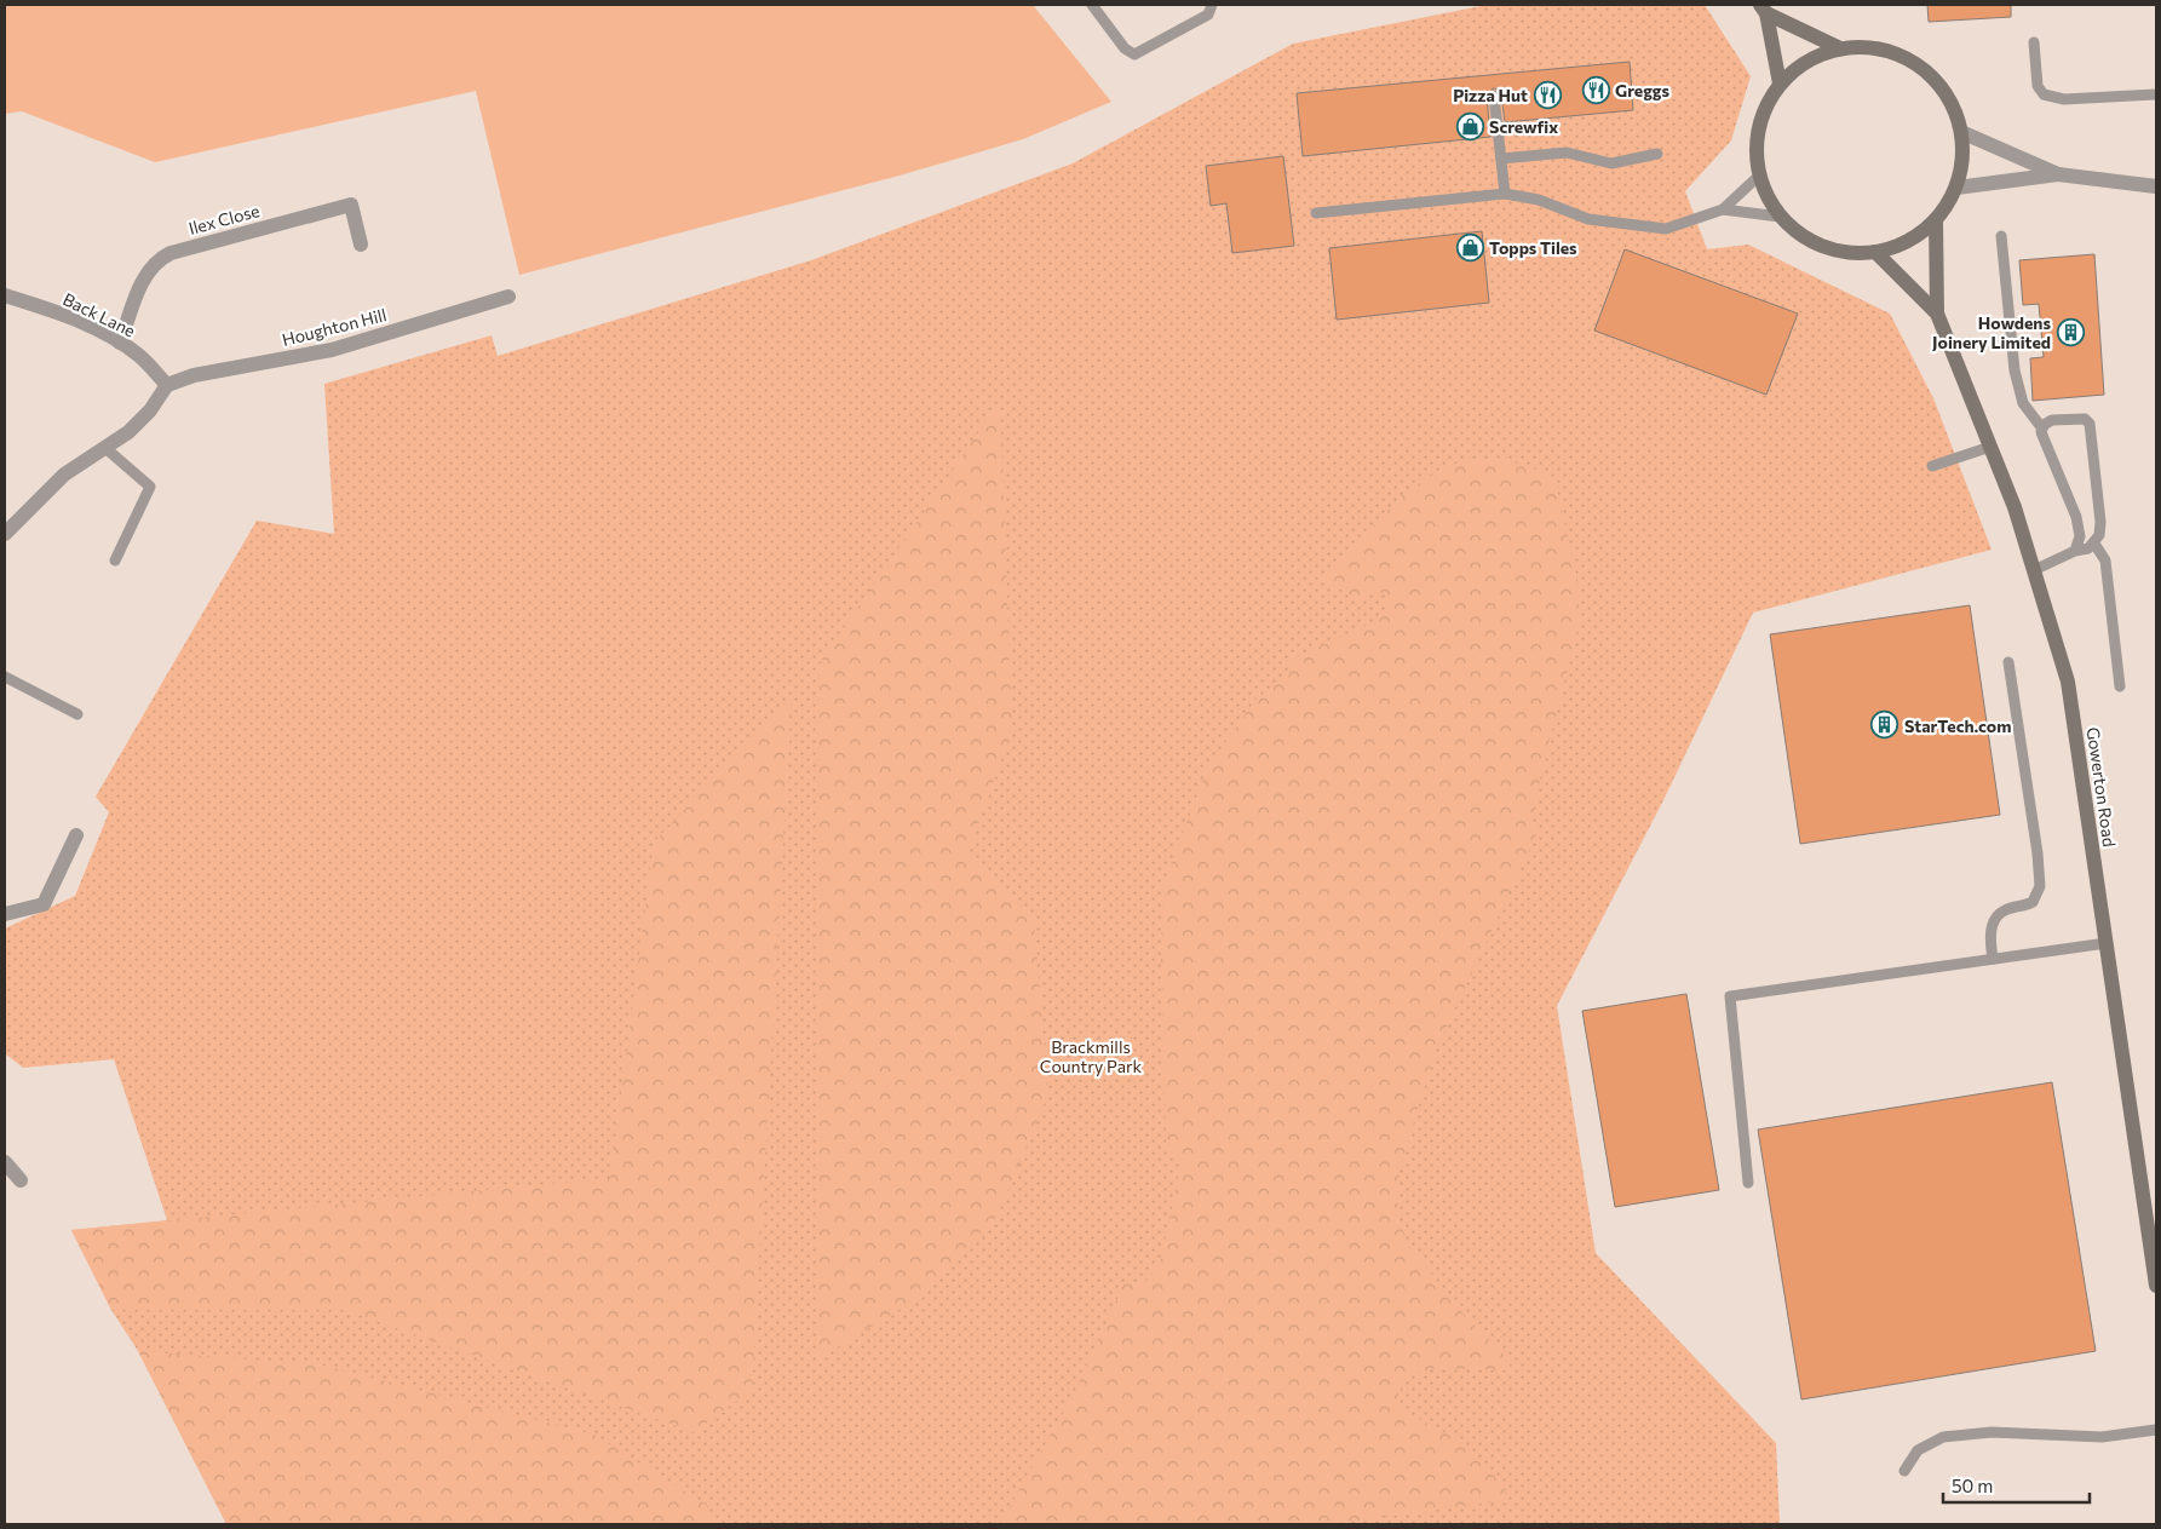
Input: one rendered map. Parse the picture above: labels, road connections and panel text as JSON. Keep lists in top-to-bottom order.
{
  "streets": {
    "street": [
      "Ilex Close",
      "Back Lane",
      "Houghton Hill",
      "Gowerton Road"
    ]
  },
  "crossings": [
    ["Ilex Close", "Back Lane"],
    ["Back Lane", "Houghton Hill"]
  ],
  "parks": ["Brackmills Country Park"],
  "places": {
    "restaurant": ["Greggs", "Pizza Hut"],
    "shop": ["Screwfix", "Topps Tiles"],
    "building": ["Howdens Joinery Limited", "StarTech.com"]
  },
  "scale_bar": "50 m"
}
